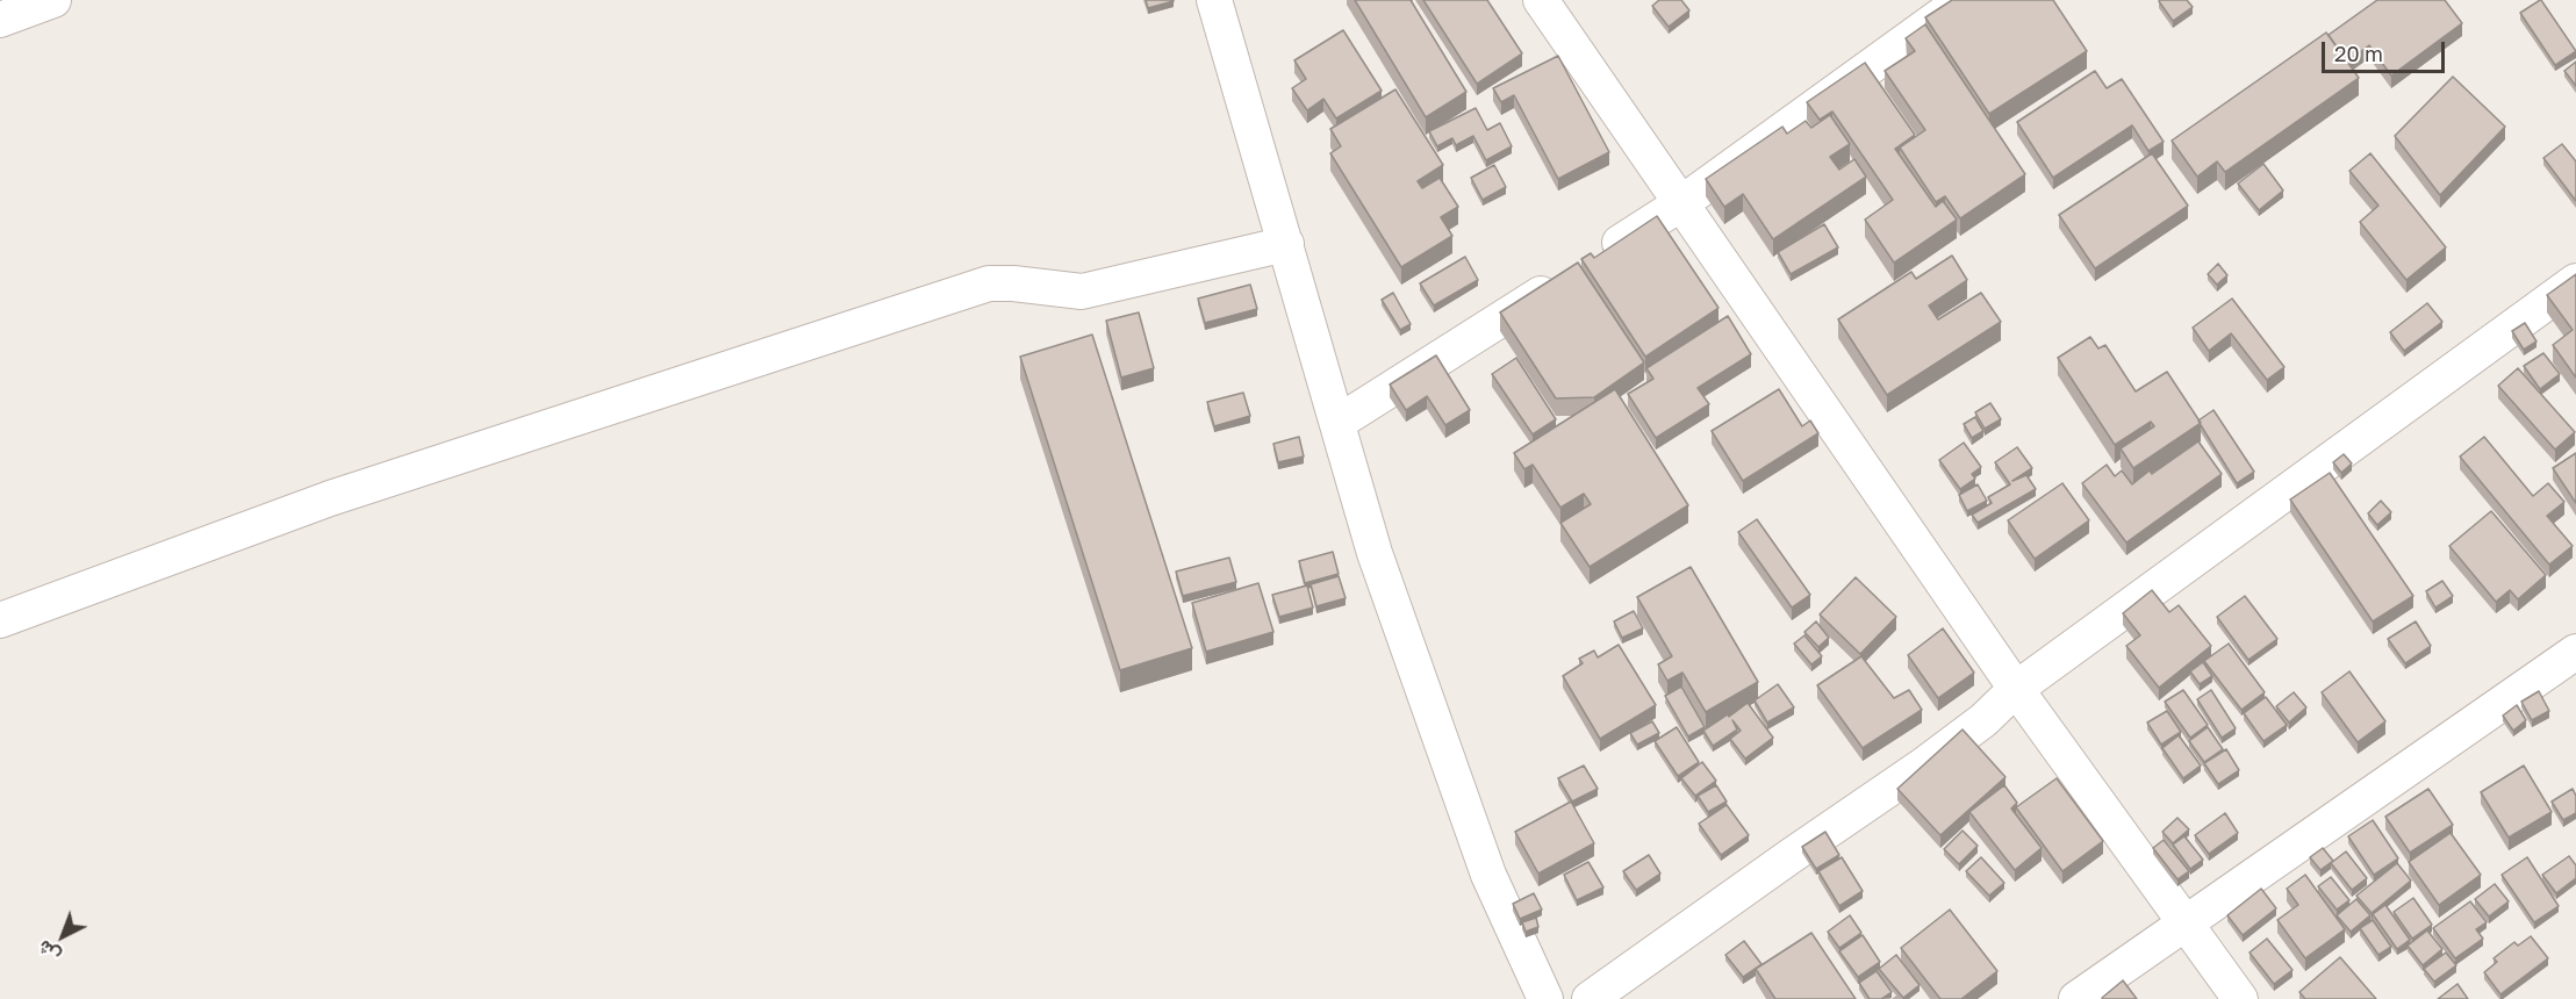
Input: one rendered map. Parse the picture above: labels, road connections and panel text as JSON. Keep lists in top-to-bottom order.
{
  "scale_bar": "20 m",
  "north": "bottom left"
}
